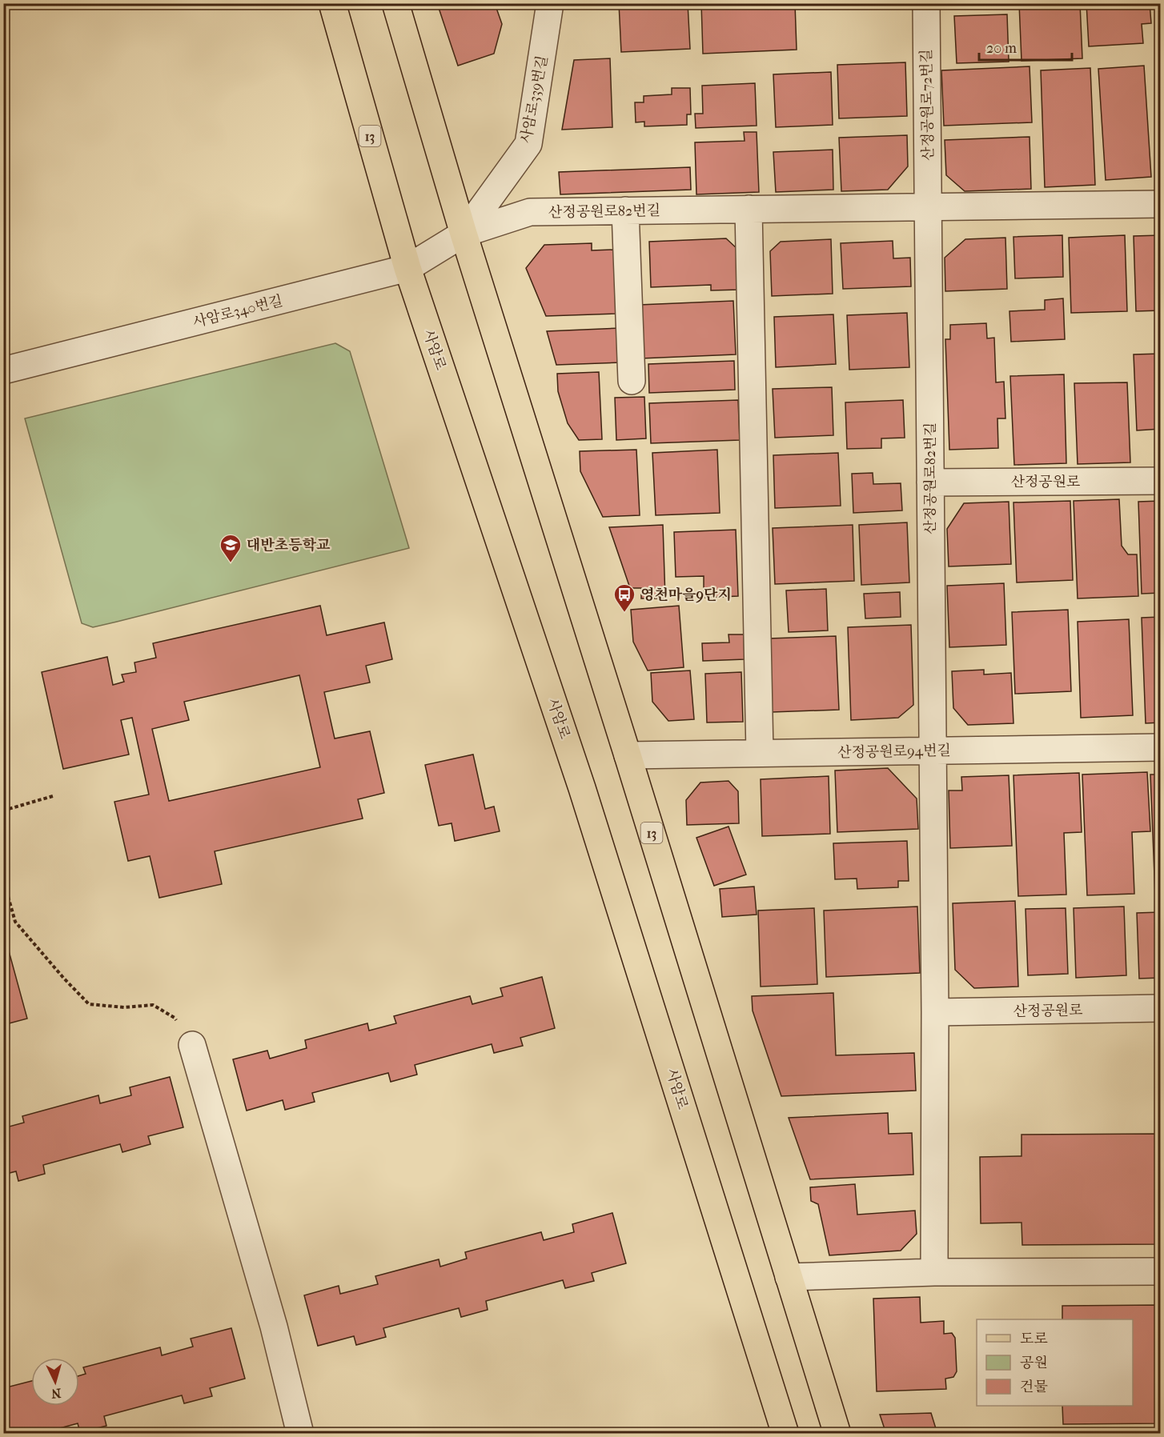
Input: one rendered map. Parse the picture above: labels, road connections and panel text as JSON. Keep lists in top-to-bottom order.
{
  "streets": {
    "main road": ["13", "사암로"],
    "street": [
      "사암로339번길",
      "산정공원로72번길",
      "산정공원로82번길",
      "사암로340번길",
      "산정공원로",
      "산정공원로94번길"
    ]
  },
  "crossings": [
    ["사암로339번길", "13"],
    ["사암로339번길", "산정공원로82번길"],
    ["사암로339번길", "사암로340번길"],
    ["산정공원로72번길", "산정공원로82번길"],
    ["13", "산정공원로82번길"],
    ["13", "사암로340번길"],
    ["13", "산정공원로94번길"],
    ["산정공원로82번길", "사암로340번길"],
    ["산정공원로82번길", "산정공원로"],
    ["산정공원로82번길", "산정공원로94번길"],
    ["사암로340번길", "사암로"]
  ],
  "places": {
    "school or university": ["대반초등학교"],
    "bus stop": ["영천마을9단지"]
  },
  "legend": ["도로", "공원", "건물"],
  "scale_bar": "20 m",
  "north": "bottom"
}
